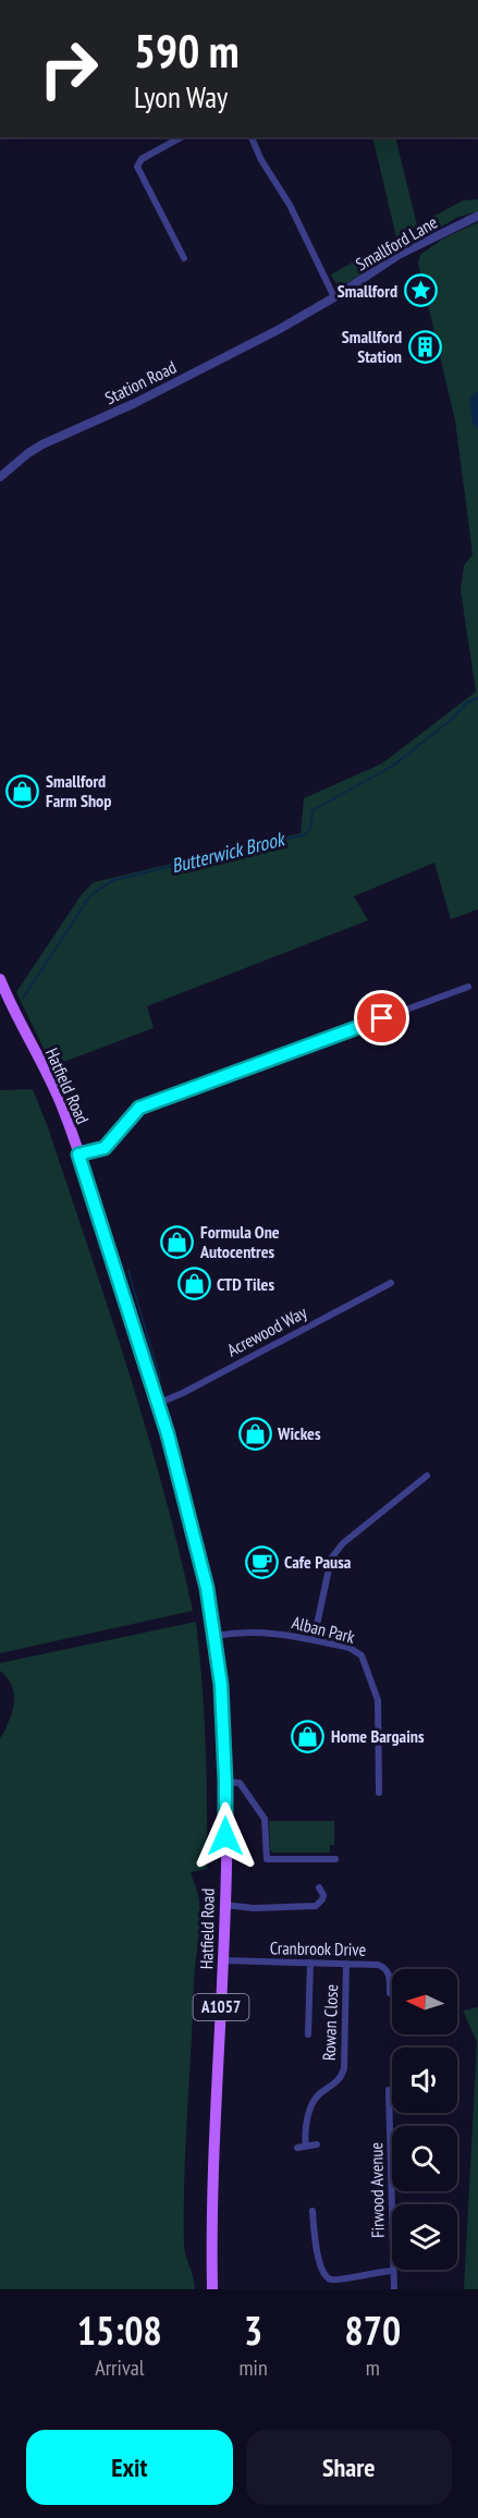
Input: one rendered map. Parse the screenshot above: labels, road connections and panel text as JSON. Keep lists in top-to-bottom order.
{
  "streets": {
    "main road": ["Hatfield Road", "A1057"],
    "street": [
      "Smallford Lane",
      "Station Road",
      "Acrewood Way",
      "Alban Park",
      "Cranbrook Drive",
      "Rowan Close",
      "Firwood Avenue"
    ]
  },
  "crossings": [
    ["Smallford Lane", "Station Road"],
    ["Hatfield Road", "Acrewood Way"],
    ["Hatfield Road", "Alban Park"],
    ["Hatfield Road", "Cranbrook Drive"],
    ["Cranbrook Drive", "Rowan Close"]
  ],
  "water": ["Butterwick Brook"],
  "places": {
    "place": ["Smallford"],
    "building": ["Smallford Station"],
    "shop": [
      "Smallford Farm Shop",
      "Formula One Autocentres",
      "CTD Tiles",
      "Wickes",
      "Home Bargains"
    ],
    "cafe": ["Cafe Pausa"]
  },
  "north": "left",
  "page": {
    "turn": ["590 m", "Lyon Way"],
    "eta": [
      "15:08",
      "Arrival",
      "3",
      "min",
      "870",
      "m"
    ],
    "buttons": ["Exit", "Share"]
  }
}
